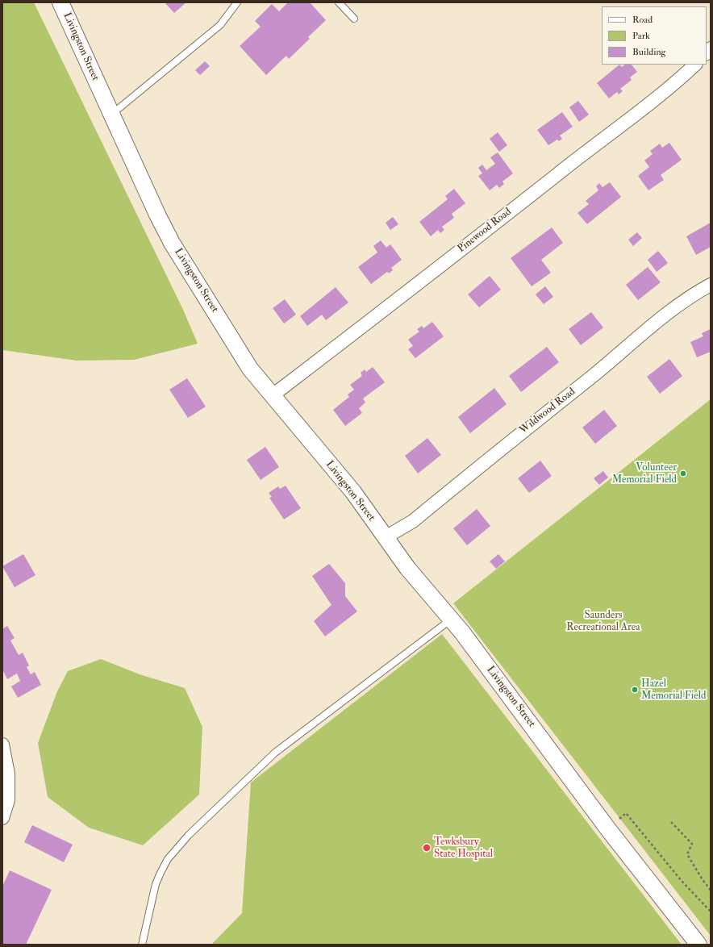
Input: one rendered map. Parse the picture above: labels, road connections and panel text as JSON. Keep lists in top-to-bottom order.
{
  "streets": {
    "street": ["Livingston Street", "Pinewood Road", "Wildwood Road"]
  },
  "crossings": [
    ["Livingston Street", "Pinewood Road"],
    ["Livingston Street", "Wildwood Road"]
  ],
  "parks": ["Saunders Recreational Area"],
  "places": ["Volunteer Memorial Field", "Hazel Memorial Field", "Tewksbury State Hospital"],
  "legend": ["Road", "Park", "Building"]
}
